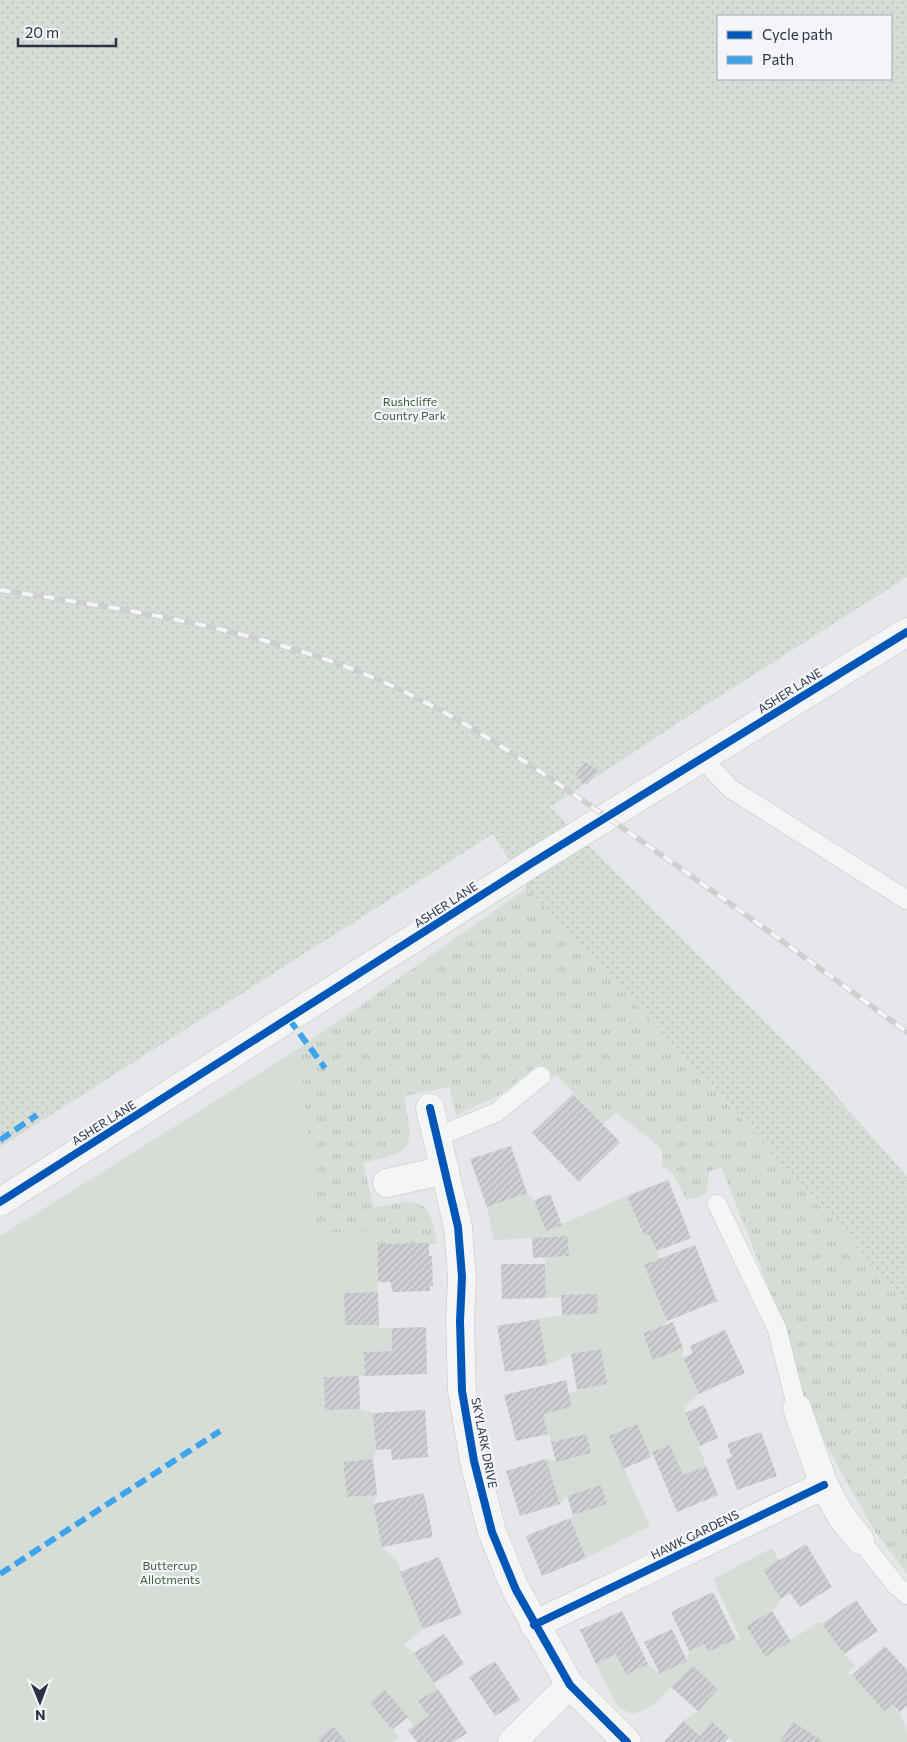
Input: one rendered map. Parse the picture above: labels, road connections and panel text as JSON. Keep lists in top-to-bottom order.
{
  "streets": {
    "street": ["ASHER LANE", "SKYLARK DRIVE", "HAWK GARDENS"]
  },
  "crossings": [
    ["SKYLARK DRIVE", "HAWK GARDENS"]
  ],
  "parks": ["Rushcliffe Country Park", "Buttercup Allotments"],
  "legend": ["Cycle path", "Path"],
  "scale_bar": "20 m",
  "north": "bottom"
}
